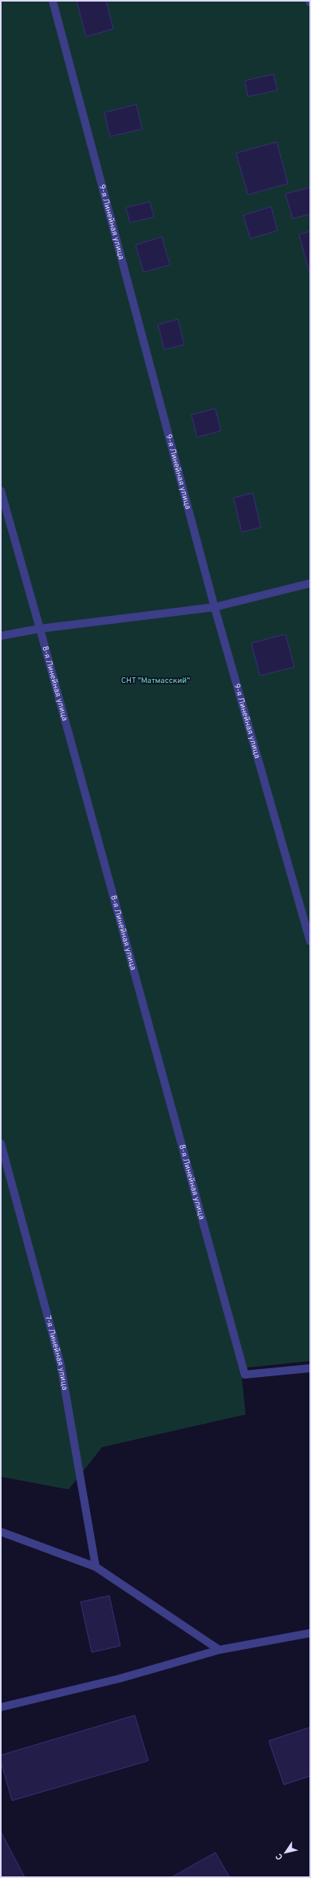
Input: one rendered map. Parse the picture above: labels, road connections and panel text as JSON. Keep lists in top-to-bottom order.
{
  "streets": {
    "street": ["9-я Линейная улица", "8-я Линейная улица", "7-я Линейная улица"]
  },
  "parks": ["СНТ \"Матмасский\""],
  "north": "bottom left"
}
